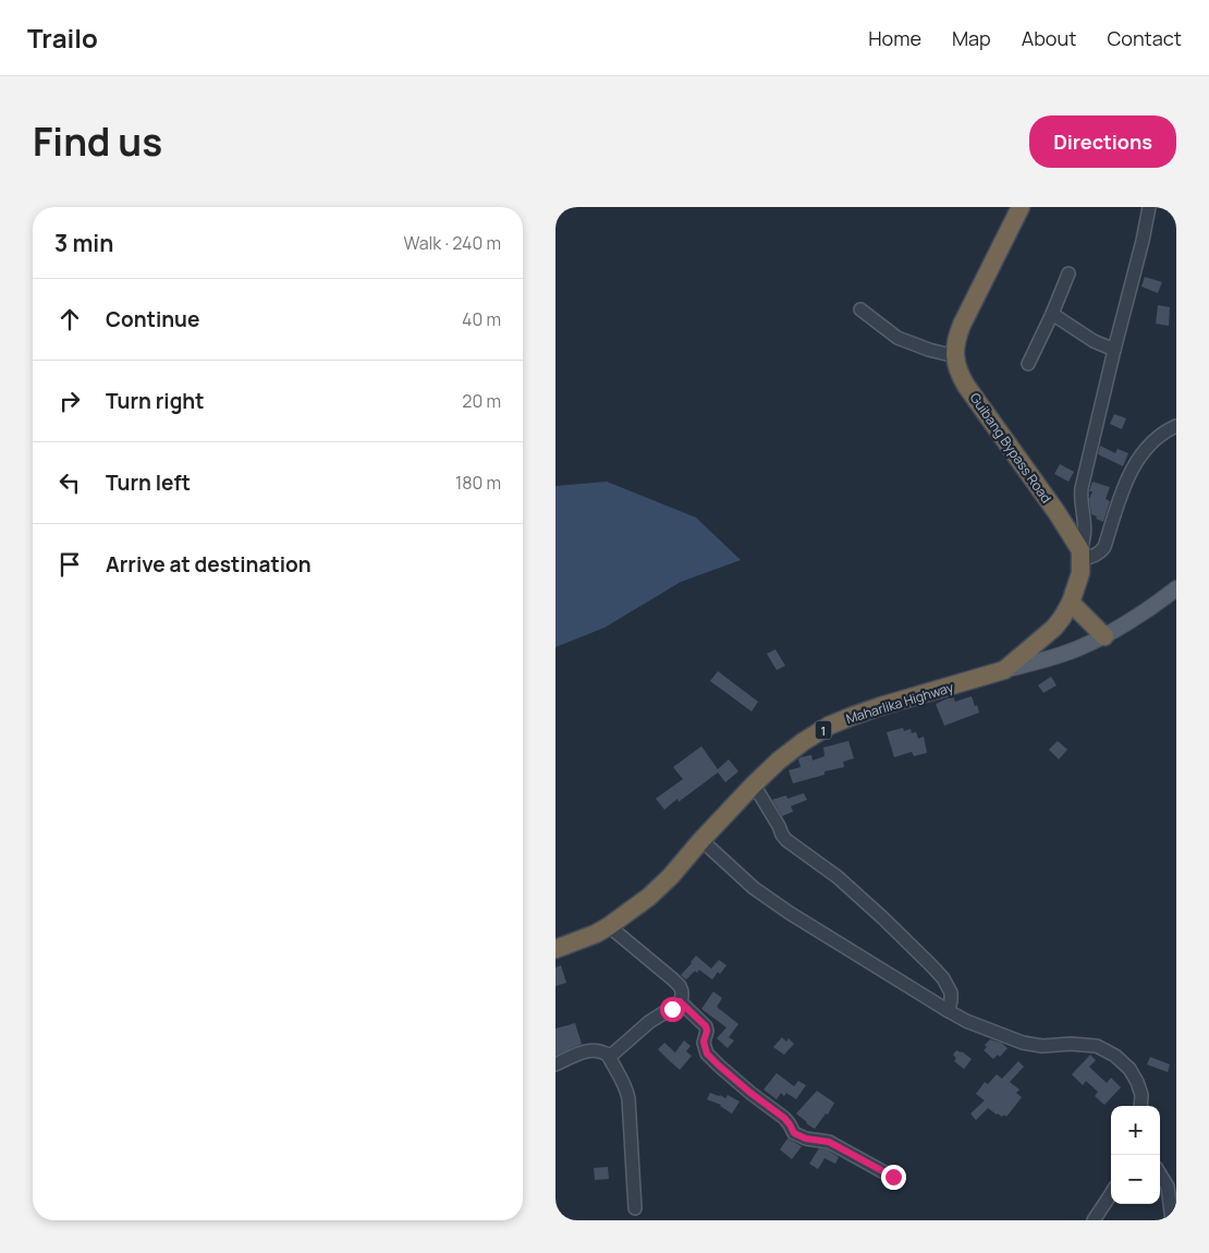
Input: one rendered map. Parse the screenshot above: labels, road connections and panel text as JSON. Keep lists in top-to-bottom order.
{
  "streets": {
    "highway": ["Guibang Bypass Road", "Maharlika Highway", "1"]
  },
  "page": {
    "header": "Trailo",
    "nav": [
      "Home",
      "Map",
      "About",
      "Contact"
    ],
    "title": "Find us",
    "buttons": "Directions",
    "heading": ["3 min", "Walk · 240 m"],
    "list": [
      ["Continue", "40 m"],
      ["Turn right", "20 m"],
      ["Turn left", "180 m"],
      "Arrive at destination"
    ],
    "map_buttons": ["+", "−"]
  }
}
